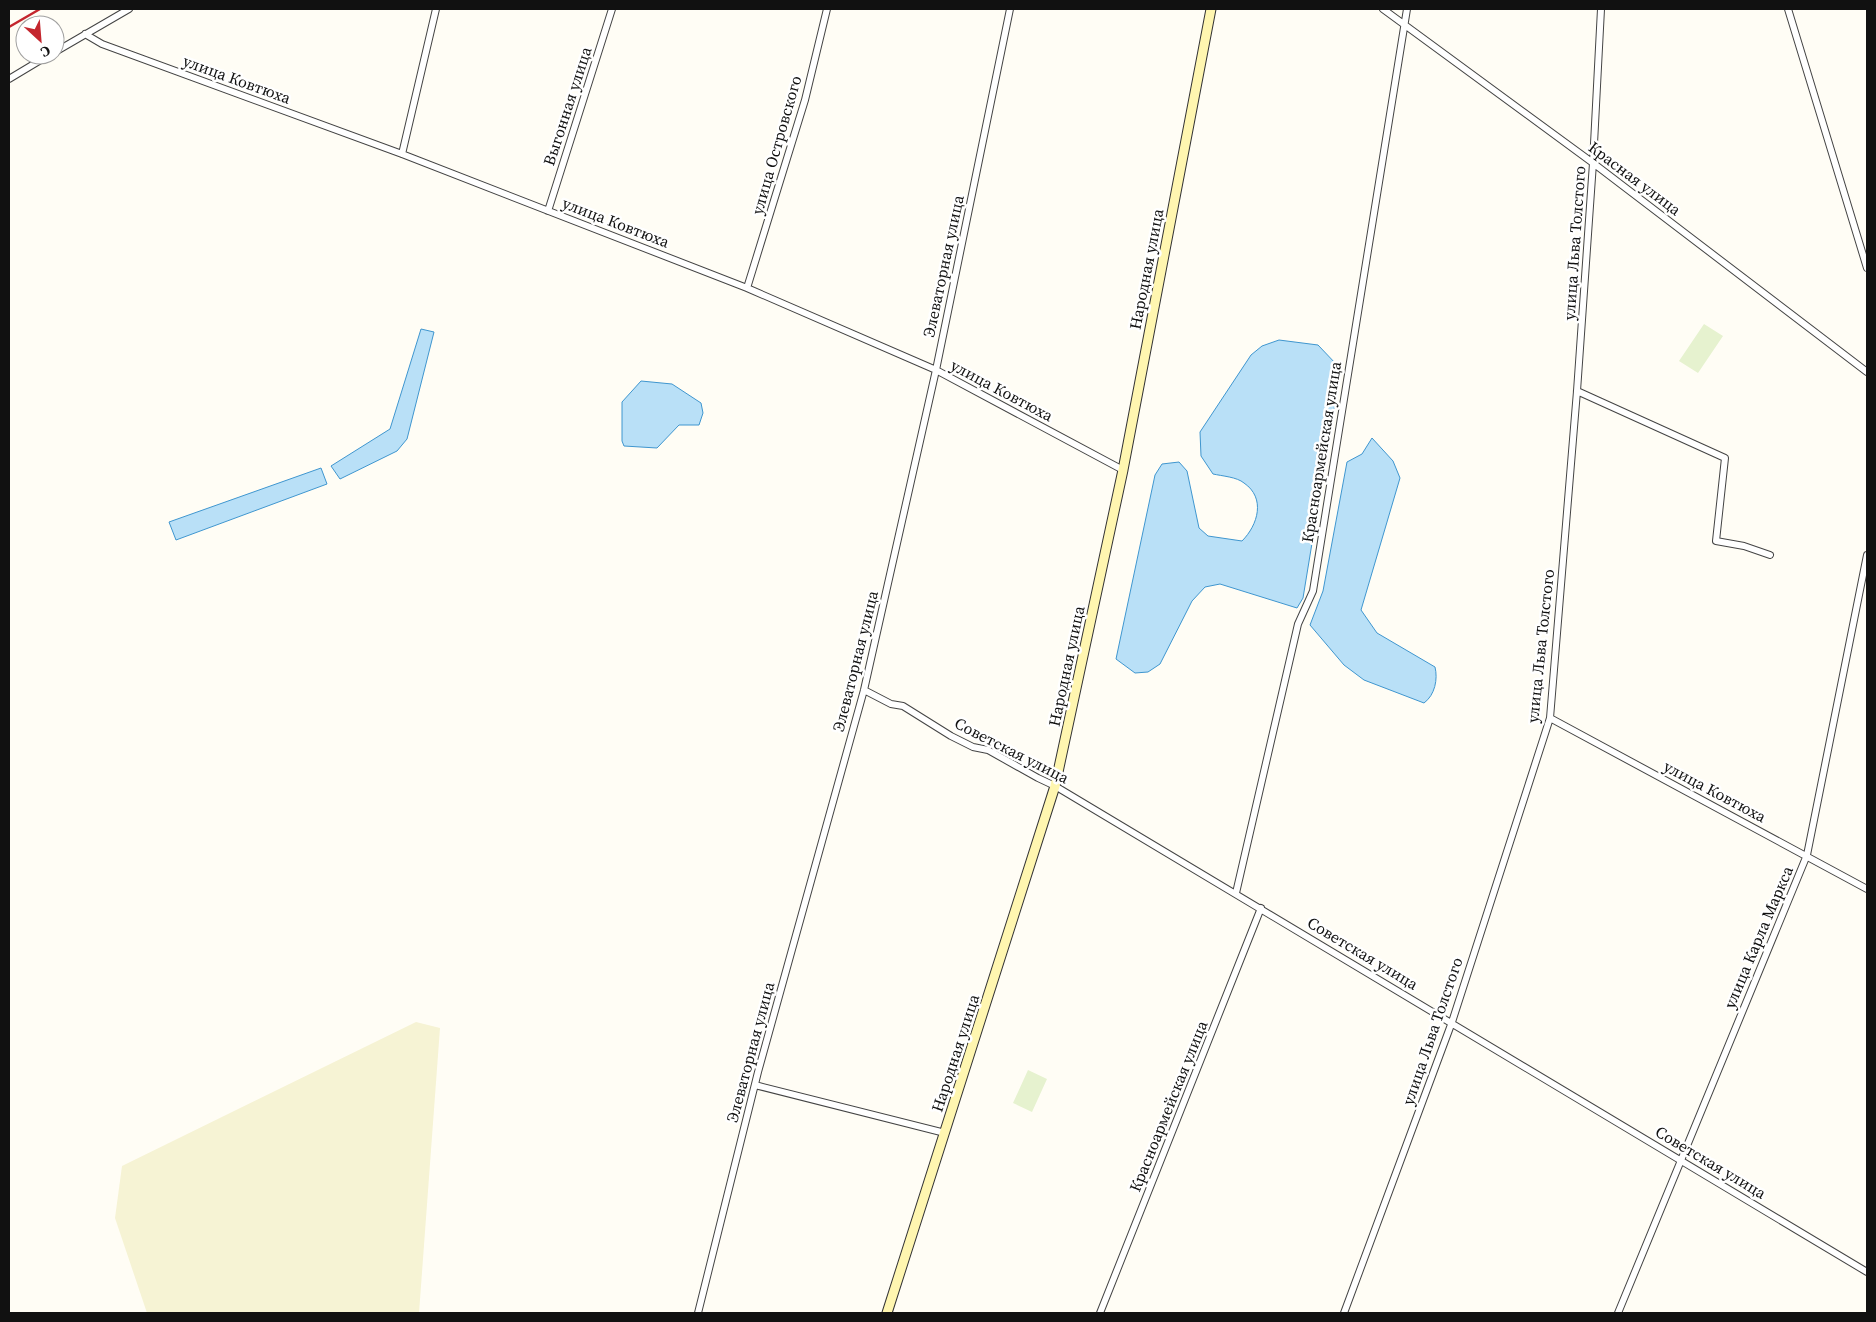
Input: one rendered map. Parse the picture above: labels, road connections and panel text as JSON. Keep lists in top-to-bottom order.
{
  "streets": {
    "main road": ["Народная улица"],
    "street": [
      "улица Ковтюха",
      "Выгонная улица",
      "улица Островского",
      "Красная улица",
      "улица Льва Толстого",
      "Элеваторная улица",
      "Красноармейская улица",
      "Советская улица",
      "улица Карла Маркса"
    ]
  },
  "crossings": [
    ["улица Ковтюха", "Выгонная улица"],
    ["улица Ковтюха", "улица Островского"],
    ["улица Ковтюха", "улица Льва Толстого"],
    ["улица Ковтюха", "Элеваторная улица"],
    ["улица Ковтюха", "Народная улица"],
    ["улица Ковтюха", "улица Карла Маркса"],
    ["Красная улица", "улица Льва Толстого"],
    ["Красная улица", "Красноармейская улица"],
    ["улица Льва Толстого", "Советская улица"],
    ["Элеваторная улица", "Советская улица"],
    ["Народная улица", "Советская улица"],
    ["Красноармейская улица", "Советская улица"],
    ["Советская улица", "улица Карла Маркса"]
  ],
  "north": "bottom right"
}
